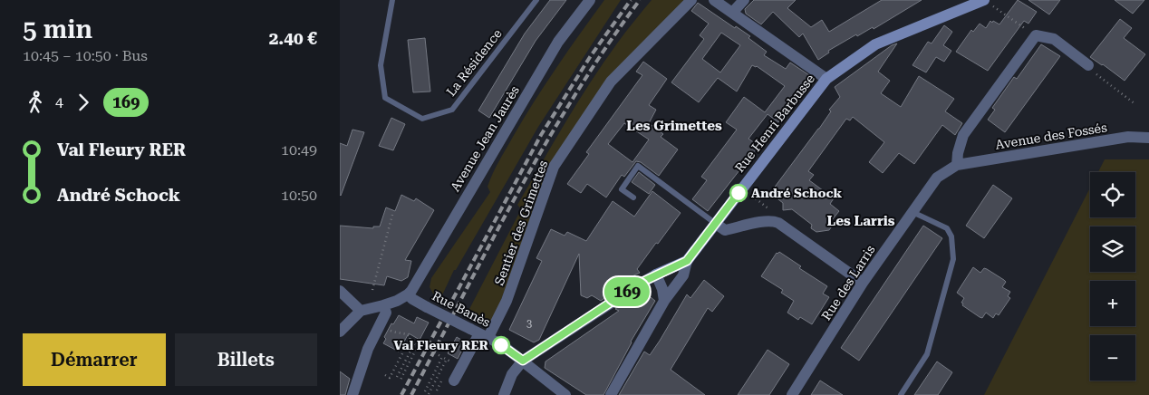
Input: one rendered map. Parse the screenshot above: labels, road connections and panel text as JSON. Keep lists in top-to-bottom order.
{
  "streets": {
    "street": [
      "Rue Henri Barbusse",
      "Avenue des Fossés",
      "Avenue Jean Jaurès",
      "Sentier des Grimettes",
      "Rue des Larris",
      "Rue Banès"
    ],
    "lane": ["La Résidence"]
  },
  "crossings": [
    ["Avenue des Fossés", "Rue des Larris"],
    ["Avenue Jean Jaurès", "Rue Banès"],
    ["Sentier des Grimettes", "Rue Banès"]
  ],
  "districts": ["Les Grimettes", "Les Larris"],
  "places": ["André Schock", "Val Fleury RER"],
  "lines": ["bus line 169"],
  "house_numbers": ["3"],
  "page": {
    "heading": ["5 min", "10:45 – 10:50 · Bus", "2.40 €"],
    "on_map": "169",
    "legs": ["4", "169"],
    "list": [
      {
        "name": "Val Fleury RER",
        "value": "10:49"
      },
      {
        "name": "André Schock",
        "value": "10:50"
      }
    ],
    "map_buttons": ["+", "−"],
    "buttons": ["Démarrer", "Billets"]
  }
}
